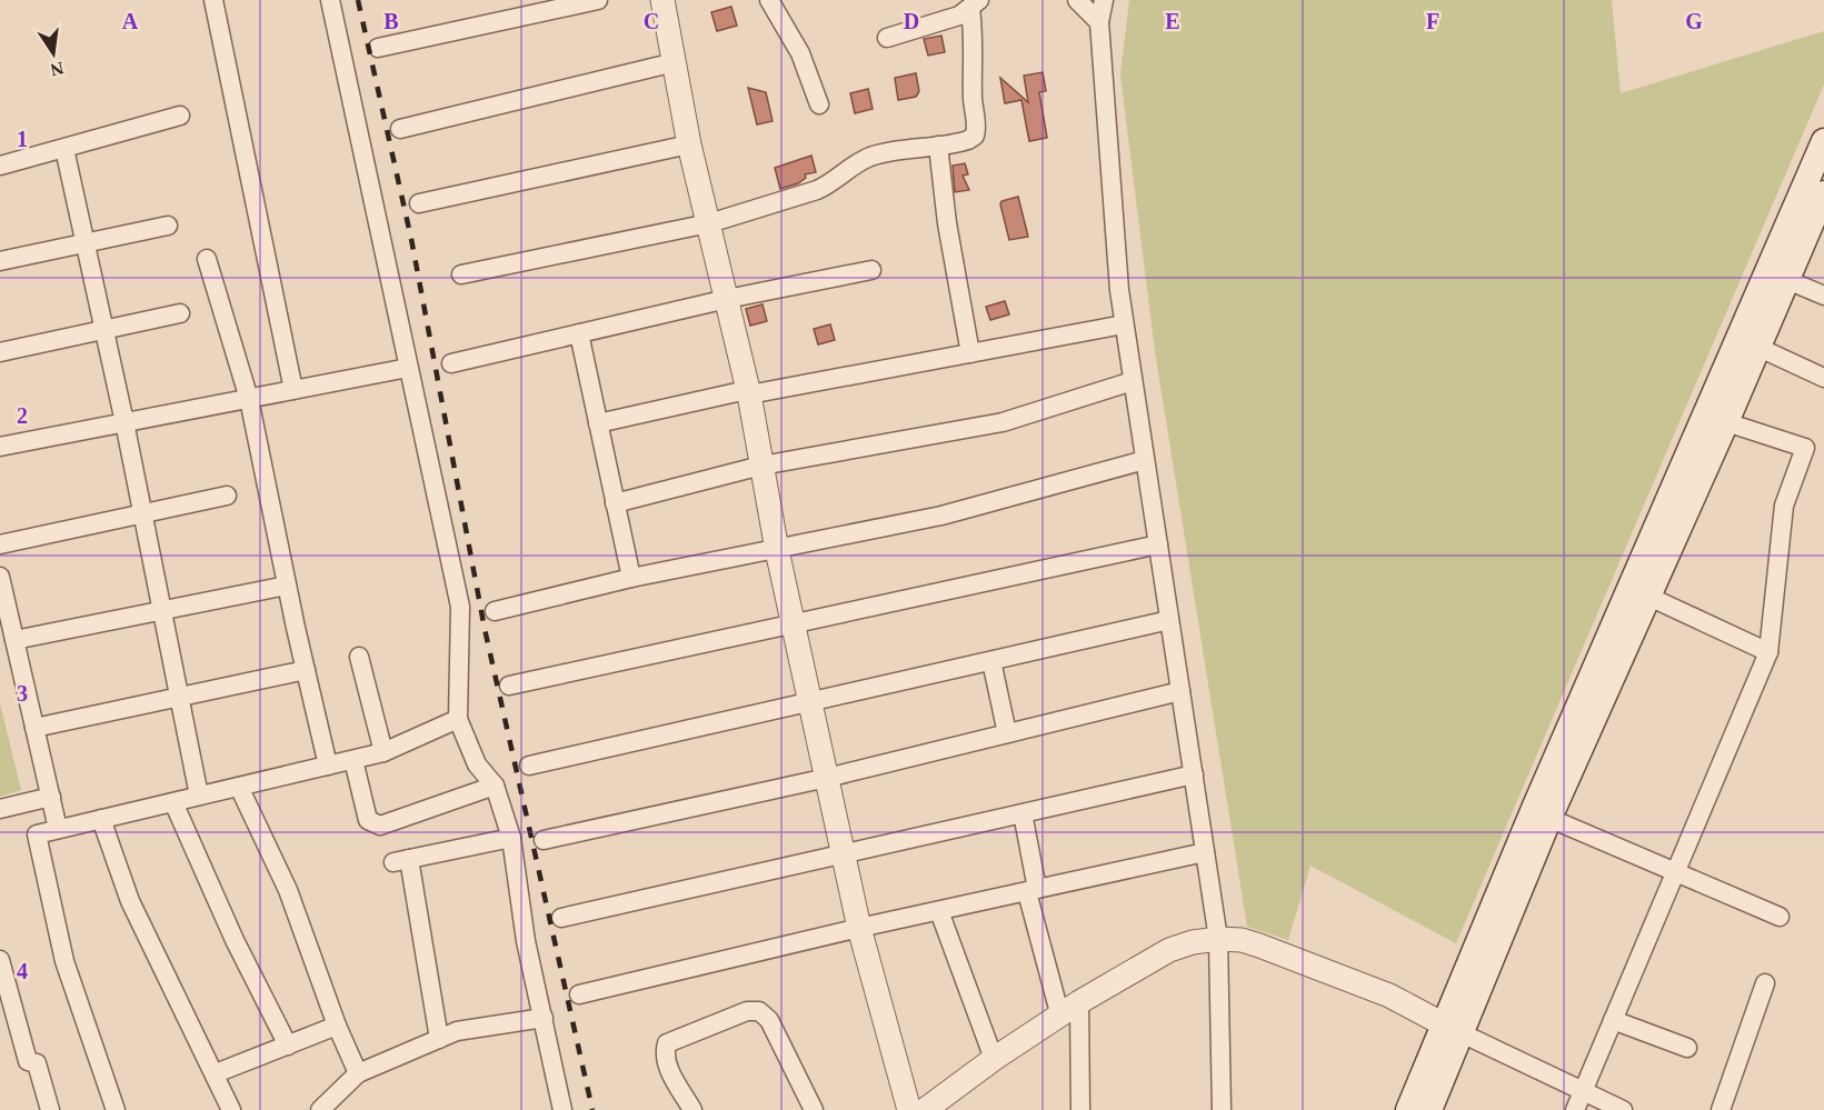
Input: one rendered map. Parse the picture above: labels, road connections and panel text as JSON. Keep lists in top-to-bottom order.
{
  "north": "bottom",
  "grid": {
    "columns": [
      "A",
      "B",
      "C",
      "D",
      "E",
      "F",
      "G"
    ],
    "rows": [
      "1",
      "2",
      "3",
      "4"
    ]
  }
}
